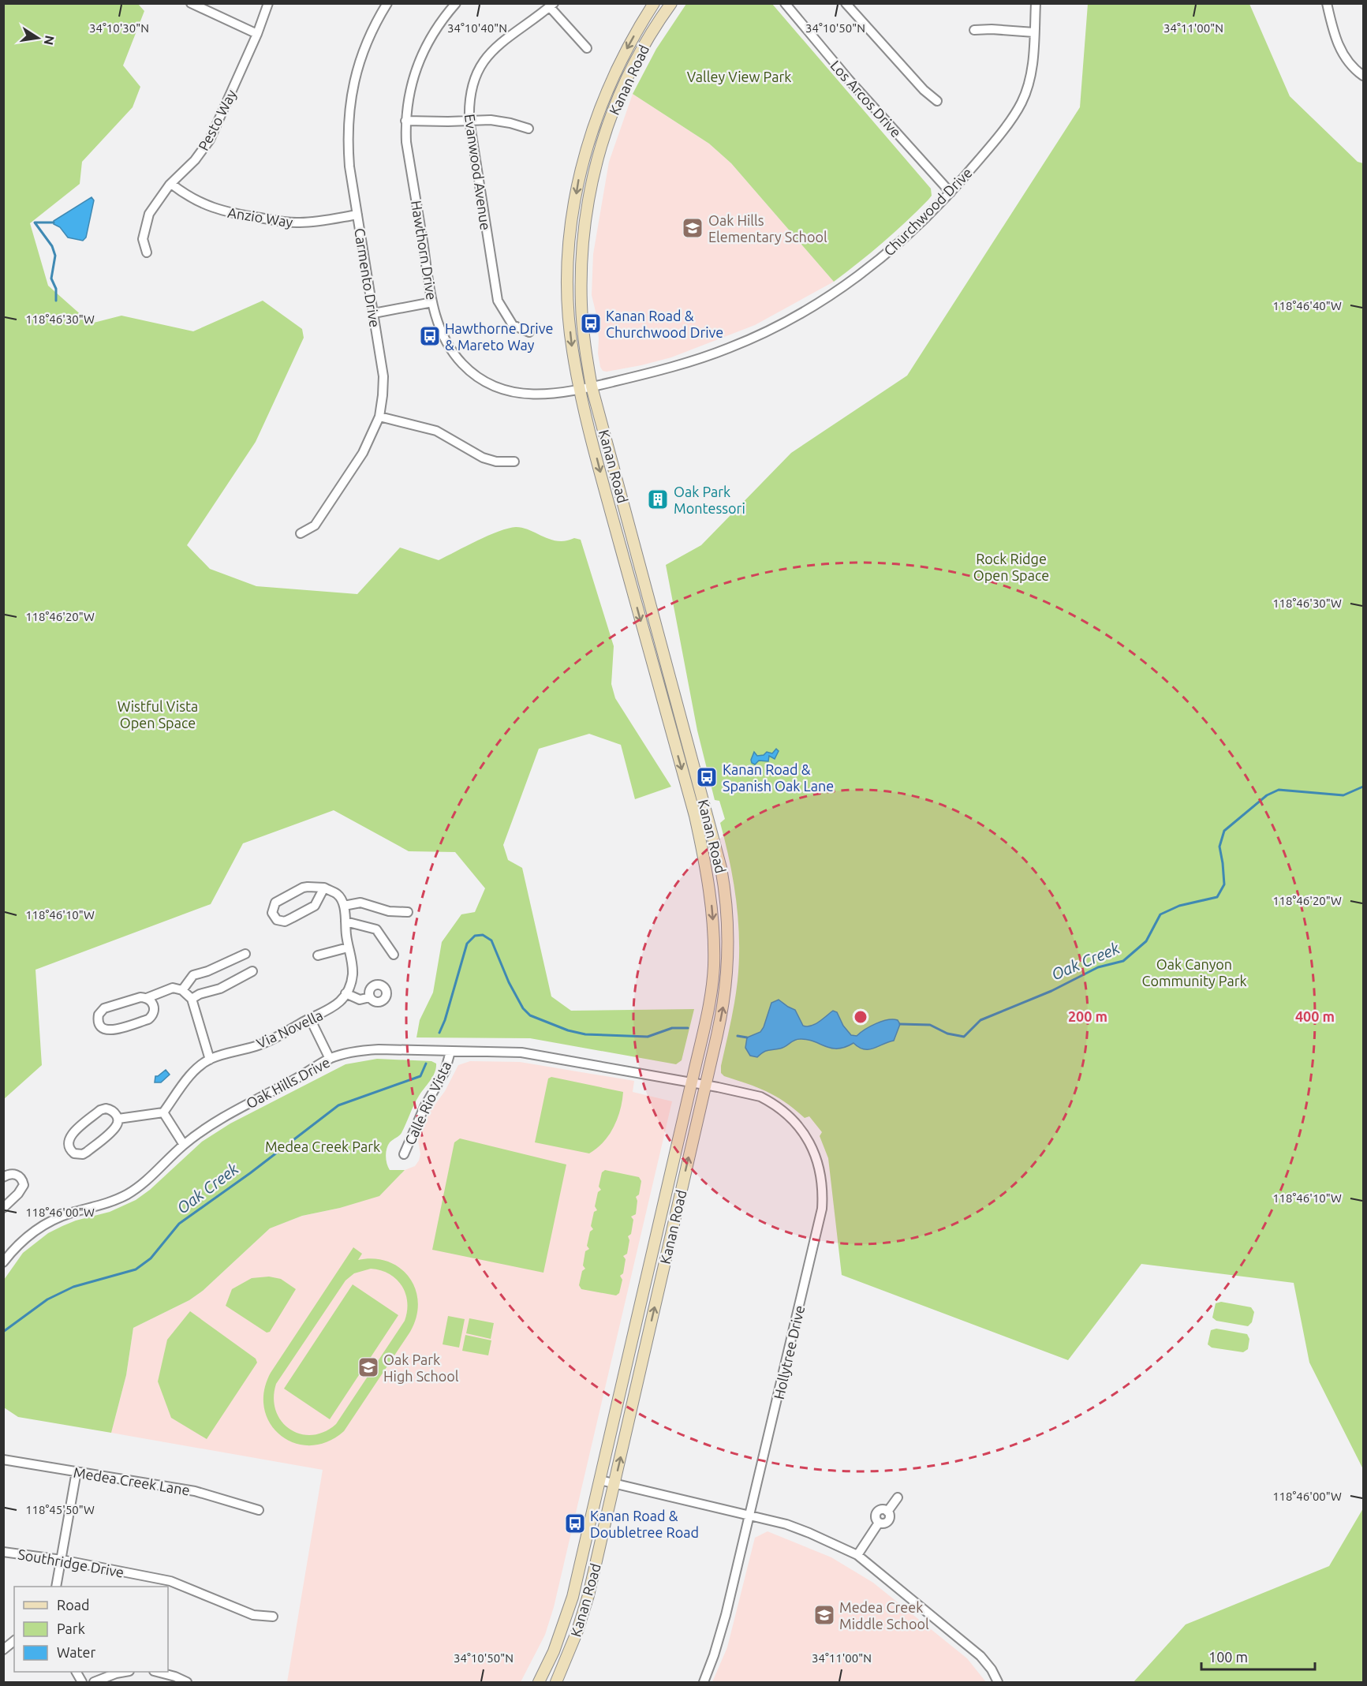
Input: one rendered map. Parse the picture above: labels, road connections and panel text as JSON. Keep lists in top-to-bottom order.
{
  "streets": {
    "main road": ["Kanan Road"],
    "street": [
      "Los Arcos Drive",
      "Pesto Way",
      "Evanwood Avenue",
      "Churchwood Drive",
      "Anzio Way",
      "Hawthorn Drive",
      "Carmento Drive",
      "Via Novella",
      "Oak Hills Drive",
      "Calle Rio Vista",
      "Hollytree Drive",
      "Medea Creek Lane",
      "Southridge Drive"
    ]
  },
  "crossings": [
    ["Kanan Road", "Churchwood Drive"],
    ["Kanan Road", "Hawthorn Drive"],
    ["Kanan Road", "Oak Hills Drive"],
    ["Kanan Road", "Hollytree Drive"],
    ["Los Arcos Drive", "Churchwood Drive"],
    ["Pesto Way", "Anzio Way"],
    ["Churchwood Drive", "Hawthorn Drive"],
    ["Anzio Way", "Carmento Drive"],
    ["Oak Hills Drive", "Calle Rio Vista"],
    ["Oak Hills Drive", "Hollytree Drive"]
  ],
  "water": ["Oak Creek"],
  "parks": [
    "Valley View Park",
    "Rock Ridge Open Space",
    "Wistful Vista Open Space",
    "Oak Canyon Community Park",
    "Medea Creek Park"
  ],
  "places": {
    "school or university": ["Oak Hills Elementary School", "Oak Park High School", "Medea Creek Middle School"],
    "bus stop": [
      "Kanan Road & Churchwood Drive",
      "Hawthorne Drive & Mareto Way",
      "Kanan Road & Spanish Oak Lane",
      "Kanan Road & Doubletree Road"
    ],
    "building": ["Oak Park Montessori"]
  },
  "legend": ["Road", "Park", "Water"],
  "scale_bar": "100 m",
  "north": "right",
  "coordinates": [
    "34°10'30\"N",
    "34°10'40\"N",
    "34°10'50\"N",
    "34°11'00\"N",
    "118°46'40\"W",
    "118°46'30\"W",
    "118°46'20\"W",
    "118°46'10\"W",
    "118°46'00\"W",
    "118°45'50\"W"
  ],
  "rings": ["200 m", "400 m"]
}
